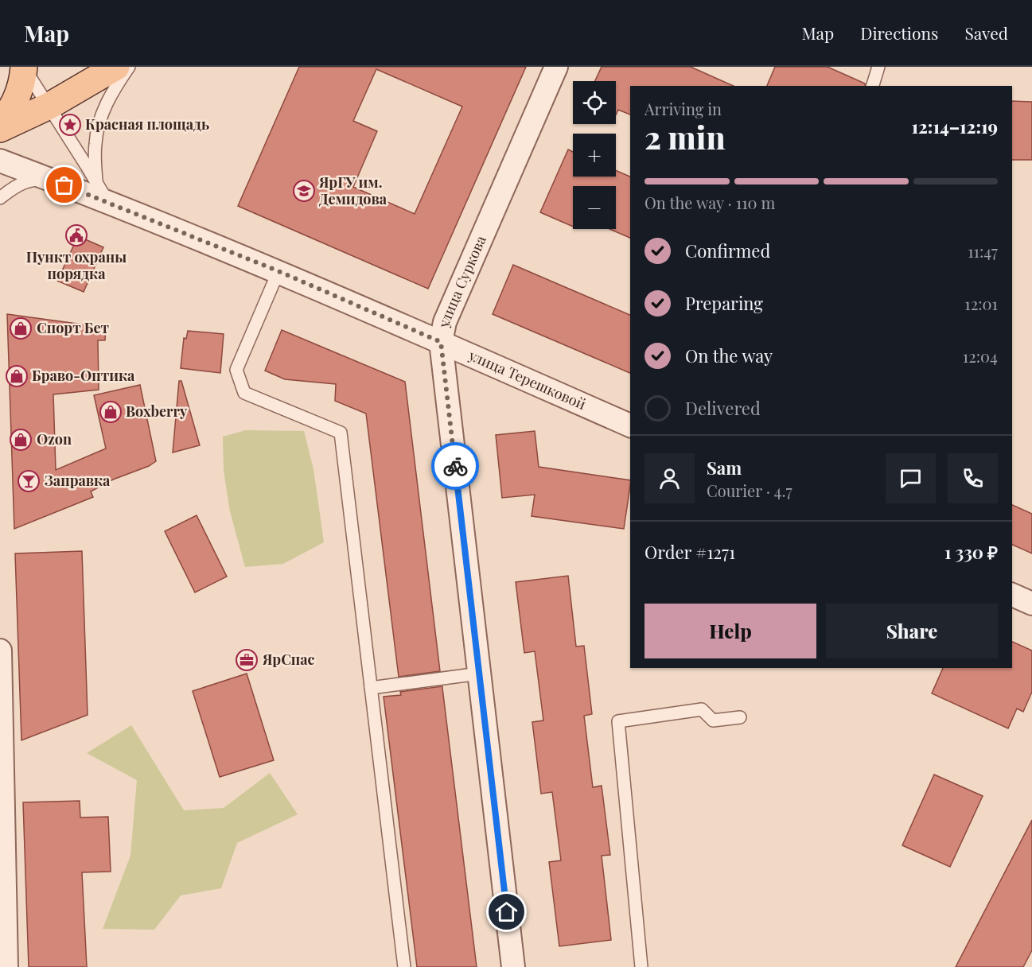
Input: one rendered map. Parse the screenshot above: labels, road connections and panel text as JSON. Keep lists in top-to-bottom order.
{
  "streets": {
    "street": ["улица Суркова", "улица Терешковой"]
  },
  "crossings": [
    ["улица Суркова", "улица Терешковой"]
  ],
  "places": {
    "place": ["Красная площадь"],
    "school or university": ["ЯрГУ им. Демидова"],
    "public building": ["Пункт охраны порядка"],
    "shop": [
      "Спорт Бет",
      "Браво-Оптика",
      "Boxberry",
      "Ozon"
    ],
    "bar": ["Заправка"],
    "office": ["ЯрСпас"]
  },
  "page": {
    "header": "Map",
    "nav": ["Map", "Directions", "Saved"],
    "map_buttons": ["+", "−"],
    "heading": ["2 min", "Arriving in", "12:14–12:19"],
    "panel": [
      "Sam",
      "Courier · 4.7",
      "Order #1271",
      "1 330 ₽"
    ],
    "bar": "On the way · 110 m",
    "list": [
      ["Confirmed", "11:47"],
      ["Preparing", "12:01"],
      ["On the way", "12:04"],
      "Delivered"
    ],
    "buttons": ["Help", "Share"]
  }
}
